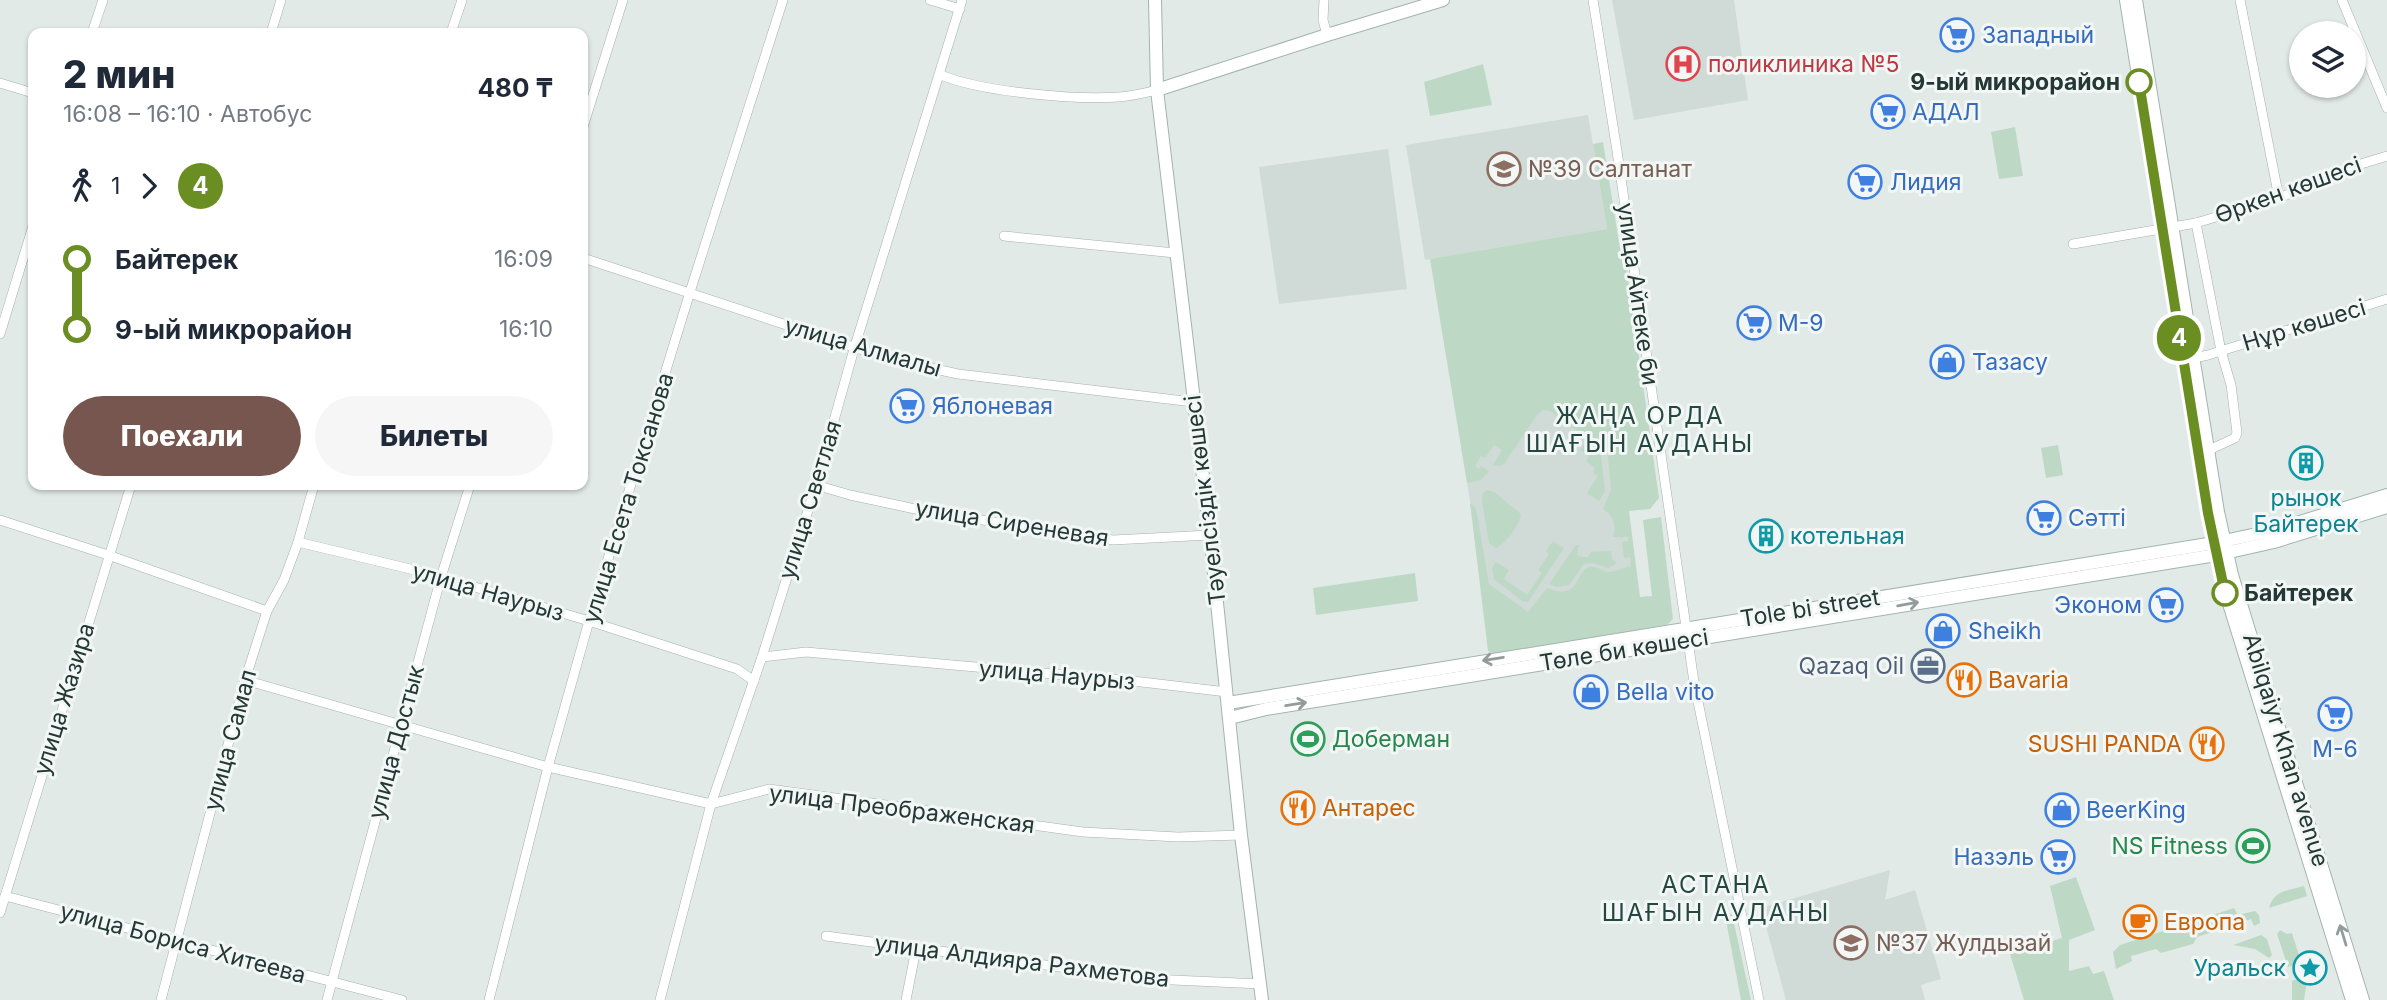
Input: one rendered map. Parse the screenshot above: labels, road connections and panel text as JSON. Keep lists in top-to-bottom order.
{
  "streets": {
    "main road": ["Тәуелсіздік көшесі", "Төле би көшесі", "Abilqaiyr Khan avenue"],
    "street": [
      "Өркен көшесі",
      "улица Айтеке би",
      "Нұр көшесі",
      "улица Алмалы",
      "улица Есета Токсанова",
      "улица Светлая",
      "улица Сиреневая",
      "улица Наурыз",
      "улица Жазира",
      "улица Самал",
      "улица Достык",
      "улица Преображенская",
      "улица Бориса Хитеева",
      "улица Алдияра Рахметова"
    ]
  },
  "crossings": [
    ["Өркен көшесі", "Abilqaiyr Khan avenue"],
    ["улица Айтеке би", "Төле би көшесі"],
    ["Нұр көшесі", "Abilqaiyr Khan avenue"],
    ["улица Алмалы", "улица Есета Токсанова"],
    ["улица Алмалы", "улица Светлая"],
    ["улица Алмалы", "Тәуелсіздік көшесі"],
    ["улица Есета Токсанова", "улица Наурыз"],
    ["улица Есета Токсанова", "улица Преображенская"],
    ["улица Светлая", "улица Сиреневая"],
    ["улица Светлая", "улица Наурыз"],
    ["улица Светлая", "улица Преображенская"],
    ["Тәуелсіздік көшесі", "улица Сиреневая"],
    ["Тәуелсіздік көшесі", "улица Наурыз"],
    ["Тәуелсіздік көшесі", "Төле би көшесі"],
    ["Тәуелсіздік көшесі", "улица Преображенская"],
    ["Тәуелсіздік көшесі", "улица Алдияра Рахметова"],
    ["улица Наурыз", "улица Самал"],
    ["улица Наурыз", "улица Достык"],
    ["Төле би көшесі", "Abilqaiyr Khan avenue"],
    ["улица Жазира", "улица Бориса Хитеева"],
    ["улица Самал", "улица Преображенская"],
    ["улица Самал", "улица Бориса Хитеева"],
    ["улица Достык", "улица Преображенская"],
    ["улица Достык", "улица Бориса Хитеева"]
  ],
  "districts": ["ЖАҢА ОРДА ШАҒЫН АУДАНЫ", "АСТАНА ШАҒЫН АУДАНЫ"],
  "places": {
    "supermarket": [
      "Западный",
      "АДАЛ",
      "Лидия",
      "M-9",
      "Яблоневая",
      "Cәтті",
      "Эконом",
      "M-6",
      "Назэль"
    ],
    "hospital": ["поликлиника №5"],
    "other": ["9-ый микрорайон", "Байтерек"],
    "school or university": ["№39 Салтанат", "№37 Жулдызай"],
    "shop": [
      "Тазасу",
      "Sheikh",
      "Bella vito",
      "BeerKing"
    ],
    "building": ["рынок Байтерек", "котельная"],
    "office": ["Qazaq Oil"],
    "restaurant": ["Bavaria", "SUSHI PANDA", "Антарес"],
    "sports": ["Доберман", "NS Fitness"],
    "cafe": ["Европа"],
    "place": ["Уральск"]
  },
  "lines": ["bus line 4"],
  "page": {
    "on_map": "4",
    "heading": ["2 мин", "16:08 – 16:10 · Автобус", "480 ₸"],
    "legs": ["1", "4"],
    "list": [
      {
        "name": "Байтерек",
        "value": "16:09"
      },
      {
        "name": "9-ый микрорайон",
        "value": "16:10"
      }
    ],
    "buttons": ["Поехали", "Билеты"]
  }
}
